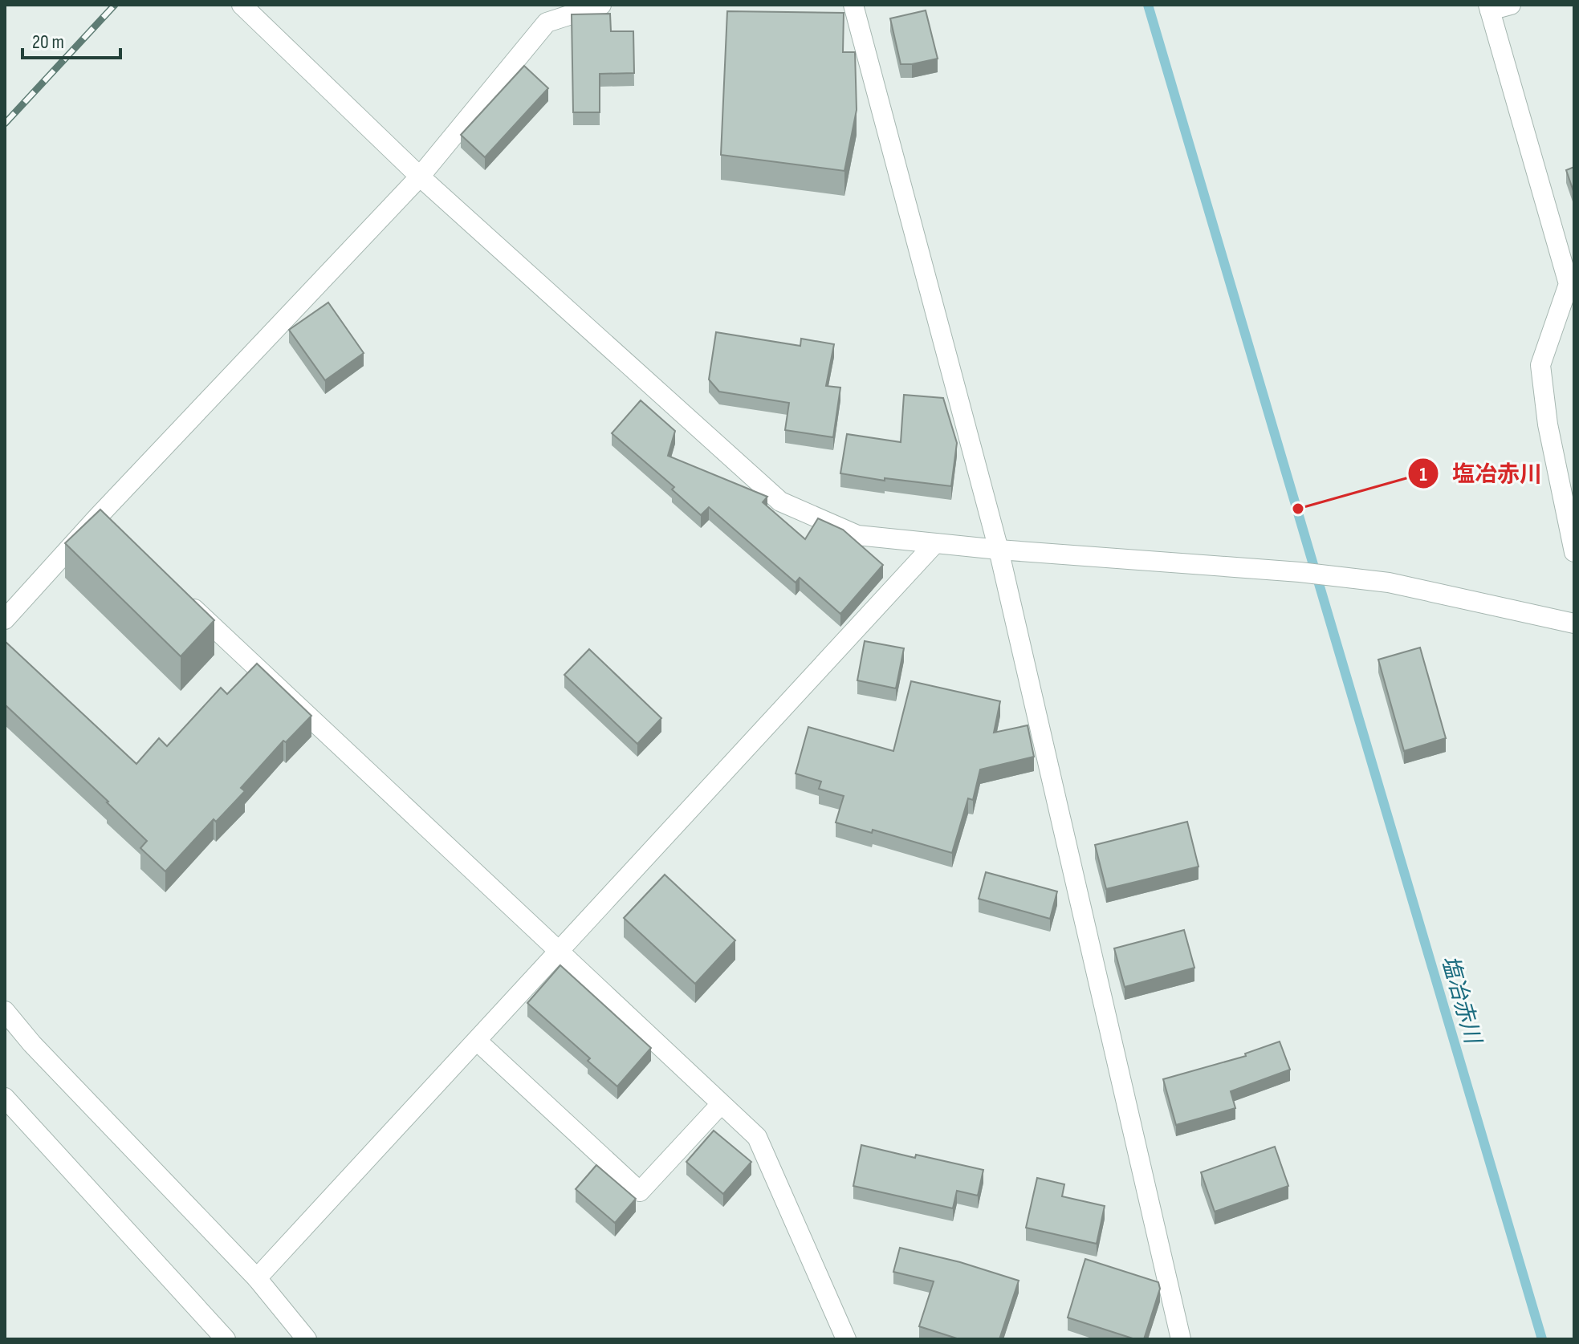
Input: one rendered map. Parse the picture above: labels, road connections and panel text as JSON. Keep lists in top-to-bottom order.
{
  "water": ["塩冶赤川"],
  "places": ["塩冶赤川"],
  "scale_bar": "20 m"
}
